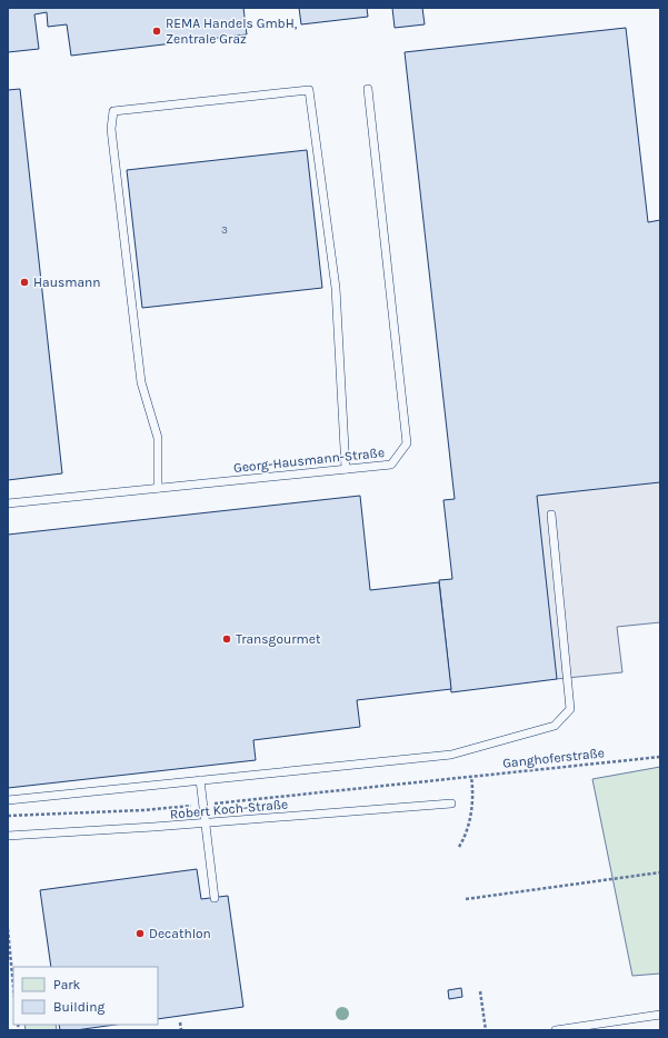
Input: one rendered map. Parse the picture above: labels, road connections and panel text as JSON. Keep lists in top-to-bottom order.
{
  "streets": {
    "lane": ["Georg-Hausmann-Straße", "Robert Koch-Straße"],
    "path": ["Ganghoferstraße"]
  },
  "places": [
    "REMA Handels GmbH, Zentrale Graz",
    "Hausmann",
    "Transgourmet",
    "Decathlon"
  ],
  "house_numbers": ["3"],
  "legend": ["Park", "Building"]
}
